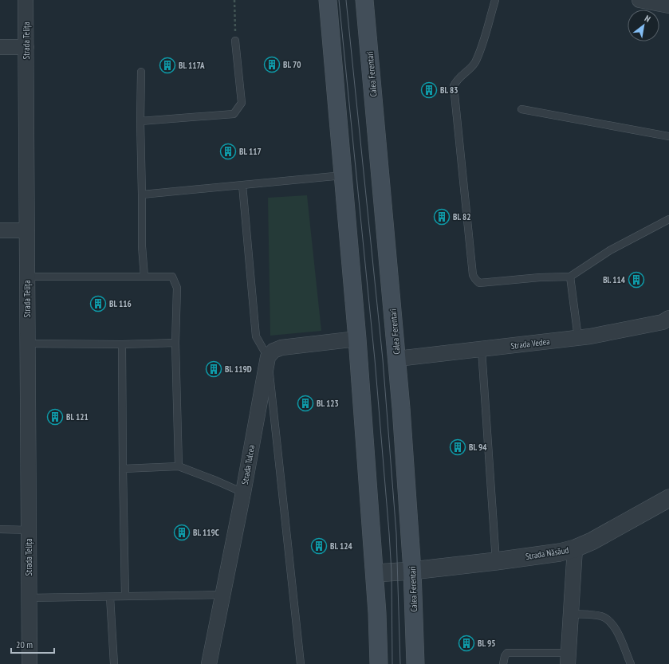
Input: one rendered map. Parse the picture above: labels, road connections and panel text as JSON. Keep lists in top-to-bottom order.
{
  "streets": {
    "main road": ["Calea Ferentari"],
    "street": [
      "Strada Telița",
      "Strada Vedea",
      "Strada Tulcea",
      "Strada Năsăud"
    ]
  },
  "crossings": [
    ["Calea Ferentari", "Strada Vedea"],
    ["Calea Ferentari", "Strada Năsăud"]
  ],
  "places": {
    "building": [
      "Bl. 70",
      "Bl. 117A",
      "Bl. 83",
      "Bl. 117",
      "Bl. 82",
      "Bl. 114",
      "Bl. 116",
      "Bl. 119D",
      "Bl. 123",
      "Bl. 121",
      "Bl. 94",
      "Bl. 119C",
      "Bl. 124",
      "Bl. 95"
    ]
  },
  "scale_bar": "20 m",
  "north": "top right"
}
